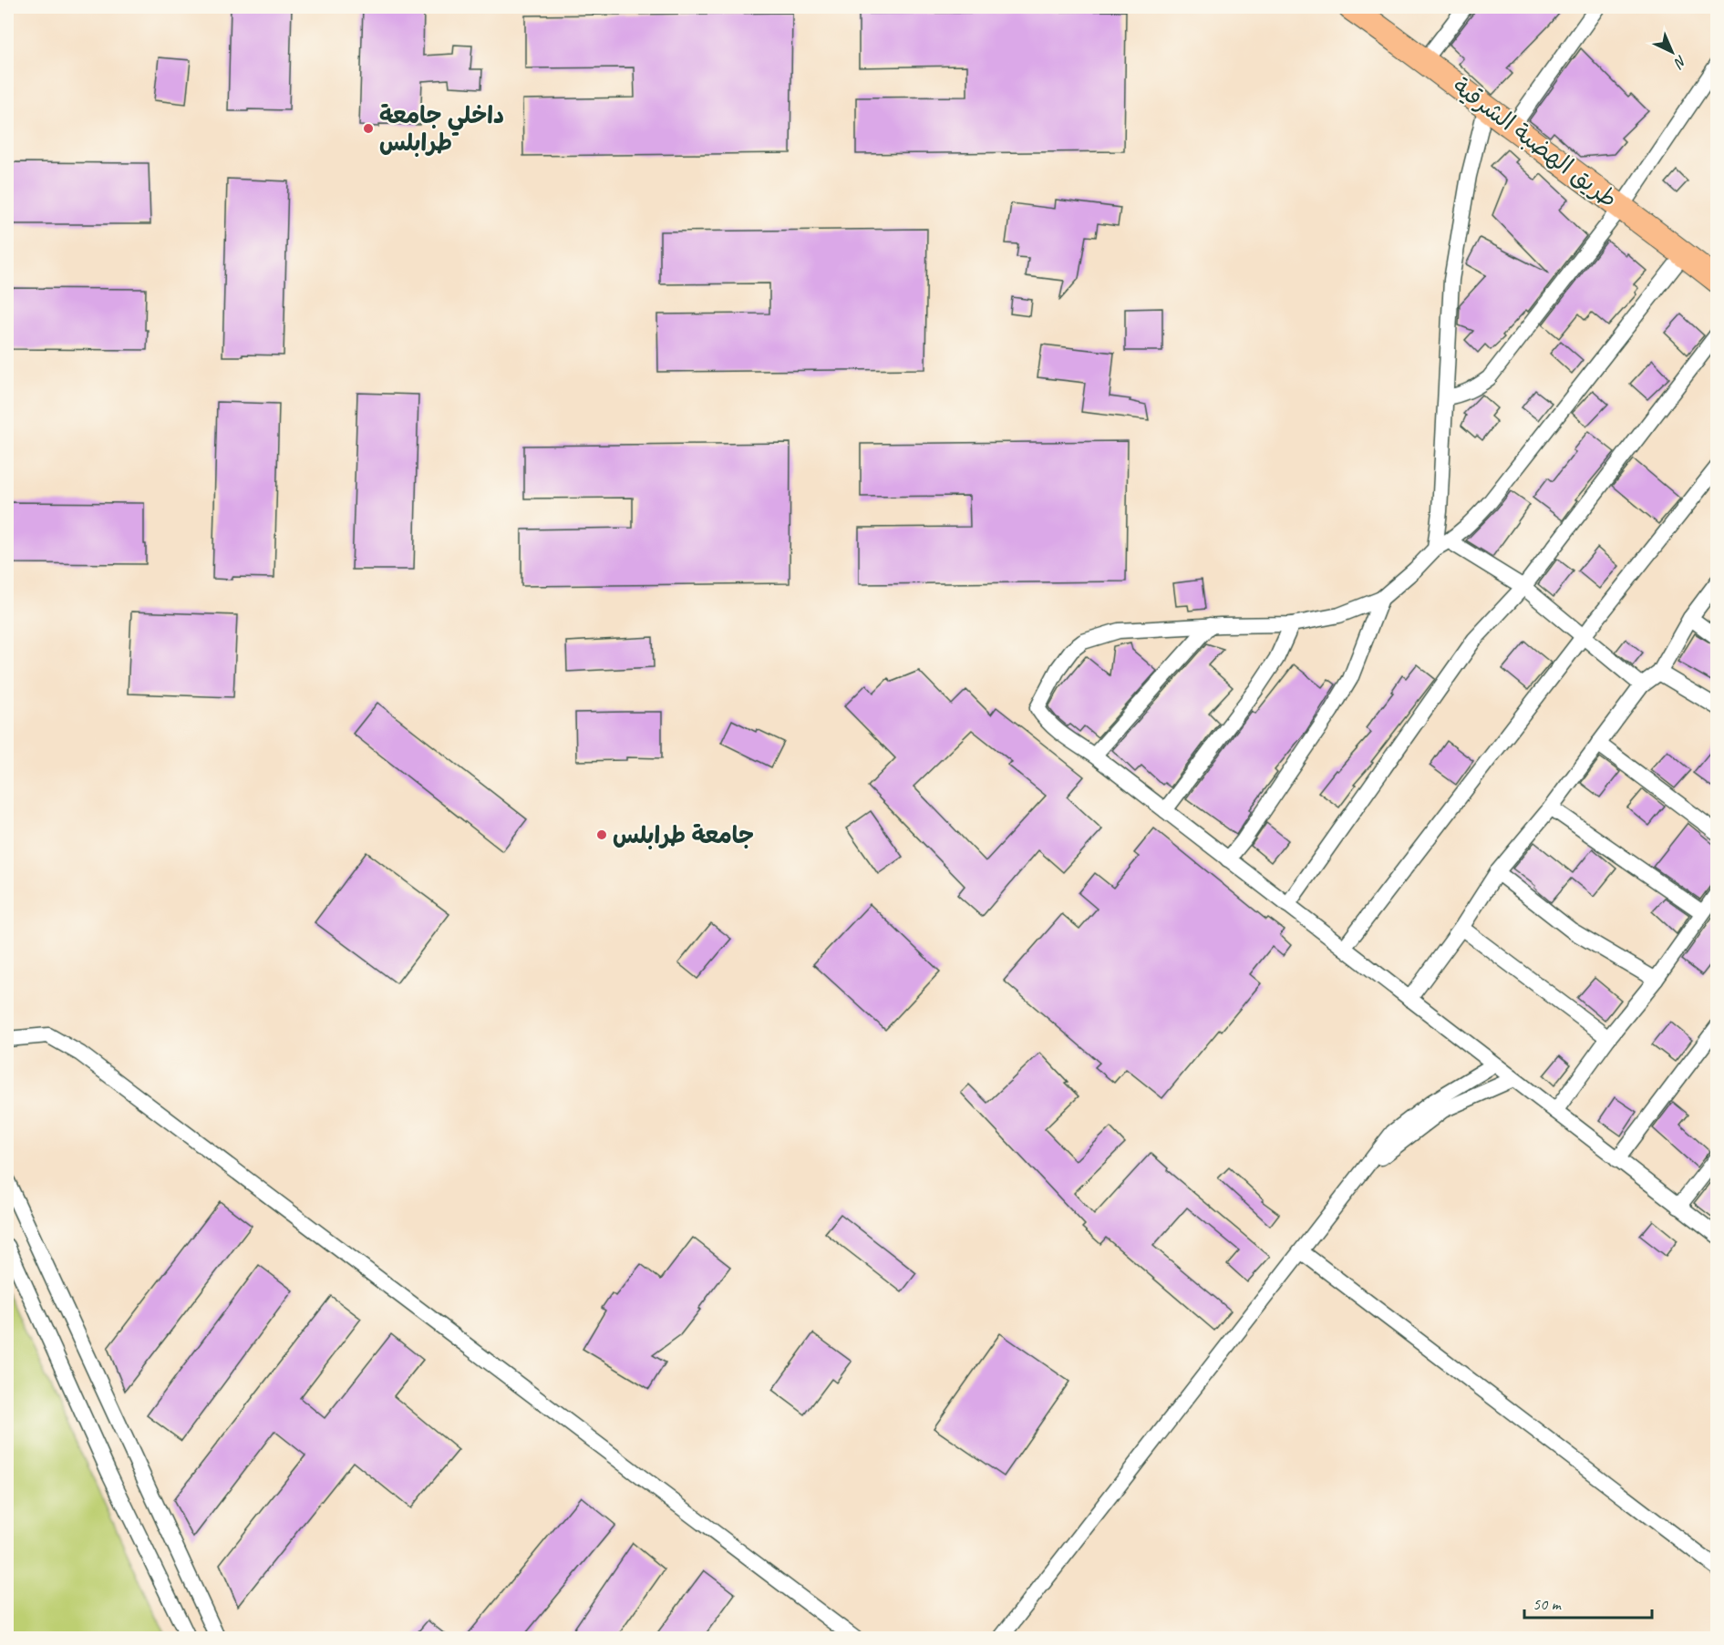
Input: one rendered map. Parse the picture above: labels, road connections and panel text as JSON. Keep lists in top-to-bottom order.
{
  "streets": {
    "main road": ["طريق الهضبة الشرقية"]
  },
  "places": ["داخلي جامعة طرابلس", "جامعة طرابلس"],
  "scale_bar": "50 m",
  "north": "bottom right"
}
